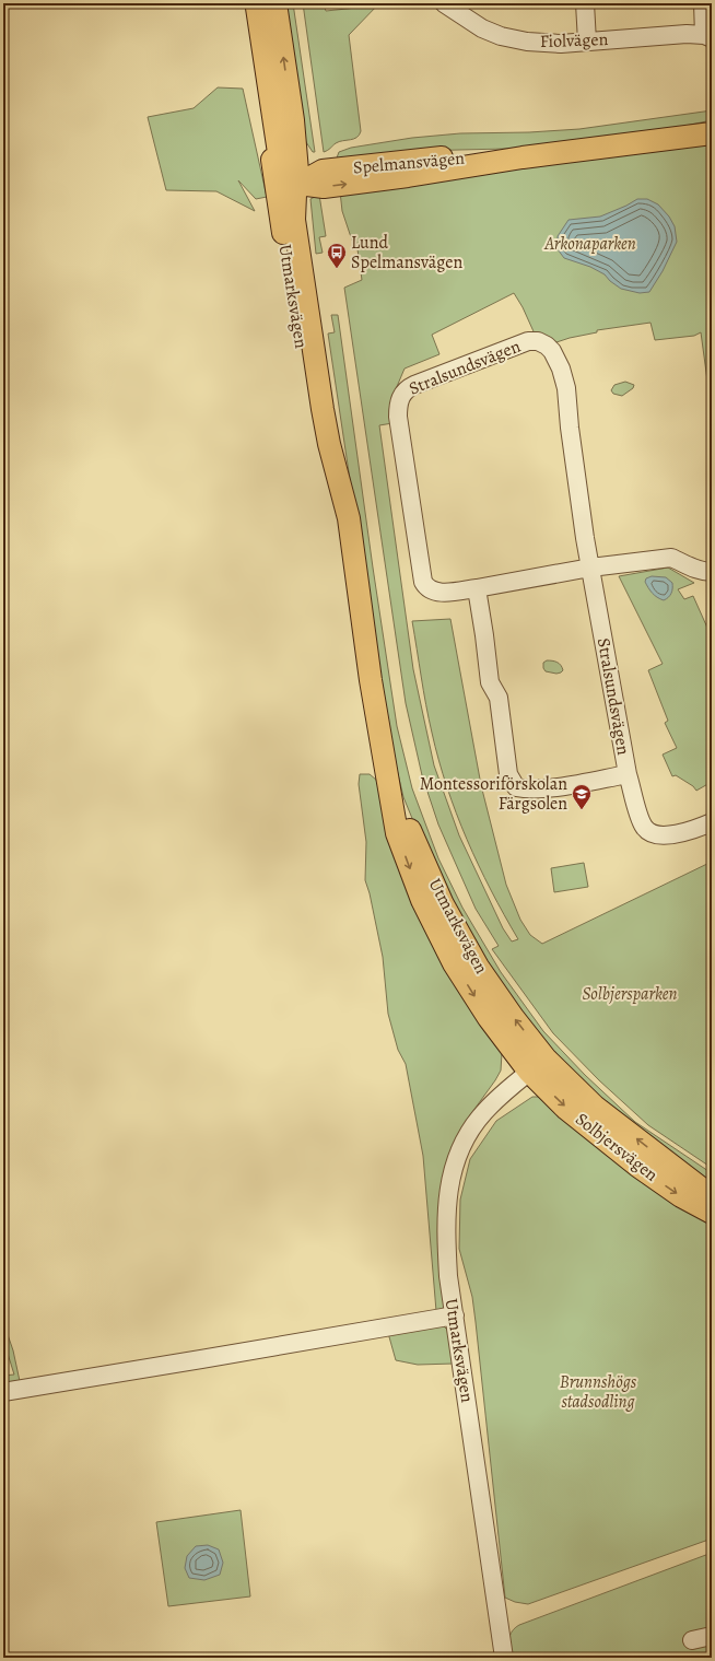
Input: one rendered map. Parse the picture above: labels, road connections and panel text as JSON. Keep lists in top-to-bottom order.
{
  "streets": {
    "main road": ["Spelmansvägen", "Utmarksvägen", "Solbjersvägen"],
    "street": ["Fiolvägen", "Stralsundsvägen"]
  },
  "crossings": [
    ["Spelmansvägen", "Utmarksvägen"],
    ["Utmarksvägen", "Solbjersvägen"]
  ],
  "parks": ["Arkonaparken", "Solbjersparken", "Brunnshögs stadsodling"],
  "places": {
    "bus stop": ["Lund Spelmansvägen"],
    "school or university": ["Montessoriförskolan Färgsolen"]
  }
}
